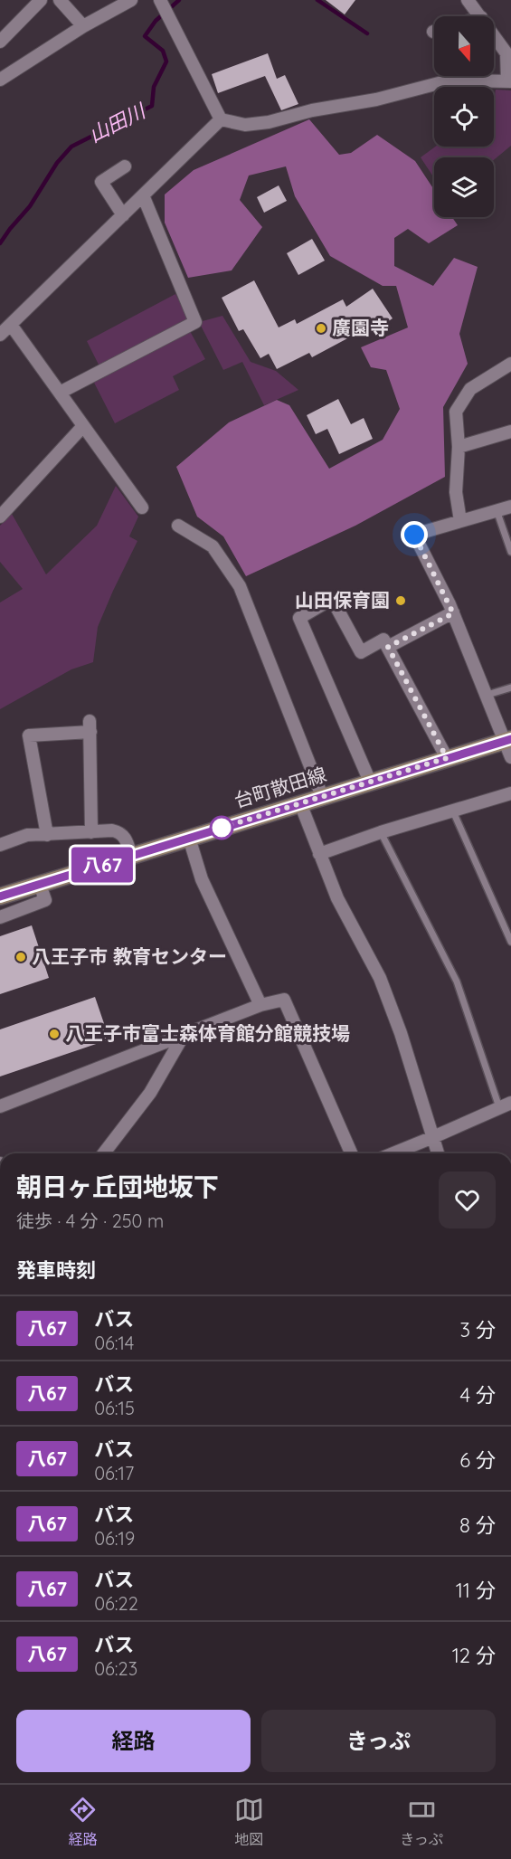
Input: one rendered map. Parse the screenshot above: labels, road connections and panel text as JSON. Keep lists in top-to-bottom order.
{
  "streets": {
    "street": ["台町散田線"]
  },
  "water": ["山田川"],
  "places": [
    "廣園寺",
    "山田保育園",
    "八王子市 教育センター",
    "八王子市富士森体育館分館競技場"
  ],
  "lines": ["bus line 八67"],
  "north": "bottom",
  "page": {
    "on_map": "八67",
    "heading": [
      ["朝日ヶ丘団地坂下", "徒歩 · 4 分 · 250 m"],
      "発車時刻"
    ],
    "list": [
      {
        "mark": "八67",
        "name": "バス",
        "note": "06:14",
        "value": "3 分"
      },
      {
        "mark": "八67",
        "name": "バス",
        "note": "06:15",
        "value": "4 分"
      },
      {
        "mark": "八67",
        "name": "バス",
        "note": "06:17",
        "value": "6 分"
      },
      {
        "mark": "八67",
        "name": "バス",
        "note": "06:19",
        "value": "8 分"
      },
      {
        "mark": "八67",
        "name": "バス",
        "note": "06:22",
        "value": "11 分"
      },
      {
        "mark": "八67",
        "name": "バス",
        "note": "06:23",
        "value": "12 分"
      }
    ],
    "buttons": ["経路", "きっぷ"],
    "tabs": ["経路", "地図", "きっぷ"]
  }
}
